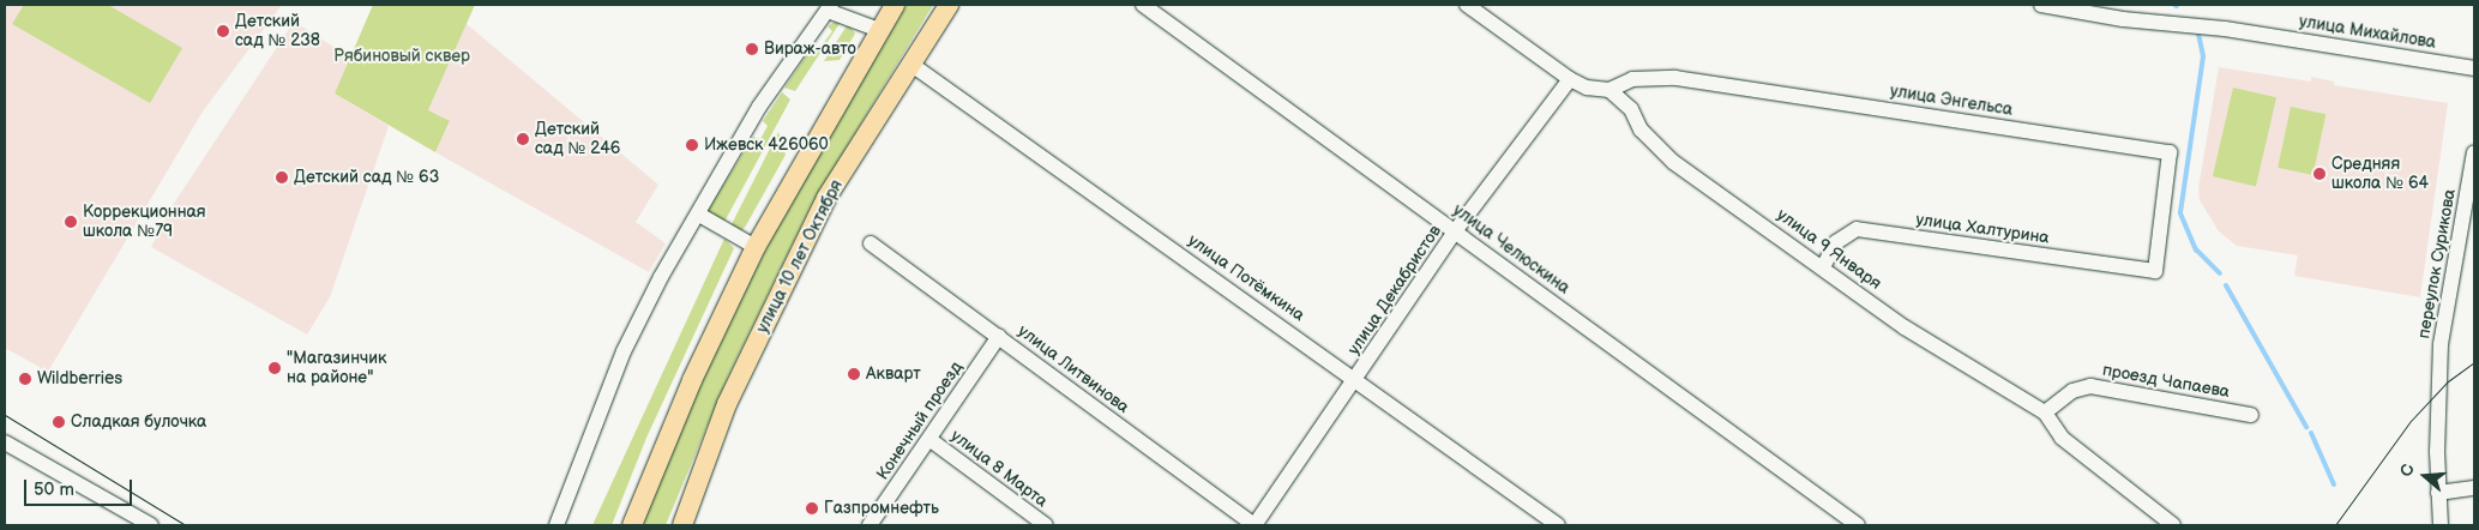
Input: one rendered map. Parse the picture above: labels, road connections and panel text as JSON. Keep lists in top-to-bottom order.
{
  "streets": {
    "main road": ["улица 10 лет Октября"],
    "street": [
      "улица Михайлова",
      "улица Энгельса",
      "улица Халтурина",
      "улица Челюскина",
      "улица 9 Января",
      "переулок Сурикова",
      "улица Потёмкина",
      "улица Декабристов",
      "улица Литвинова",
      "проезд Чапаева",
      "Конечный проезд",
      "улица 8 Марта"
    ]
  },
  "crossings": [
    ["улица Энгельса", "улица Халтурина"],
    ["улица Энгельса", "улица 9 Января"],
    ["улица Халтурина", "улица 9 Января"],
    ["улица Челюскина", "улица Декабристов"],
    ["улица 9 Января", "проезд Чапаева"],
    ["улица 10 лет Октября", "улица Потёмкина"],
    ["улица Потёмкина", "улица Декабристов"],
    ["улица Декабристов", "улица Литвинова"],
    ["улица Литвинова", "Конечный проезд"],
    ["Конечный проезд", "улица 8 Марта"]
  ],
  "parks": ["Рябиновый сквер"],
  "places": [
    "Детский сад № 238",
    "Вираж-авто",
    "Детский сад № 246",
    "Ижевск 426060",
    "Средняя школа № 64",
    "Детский сад № 63",
    "Коррекционная школа №79",
    "\"Магазинчик на районе\"",
    "Акварт",
    "Wildberries",
    "Сладкая булочка",
    "Газпромнефть"
  ],
  "scale_bar": "50 m",
  "north": "left"
}
